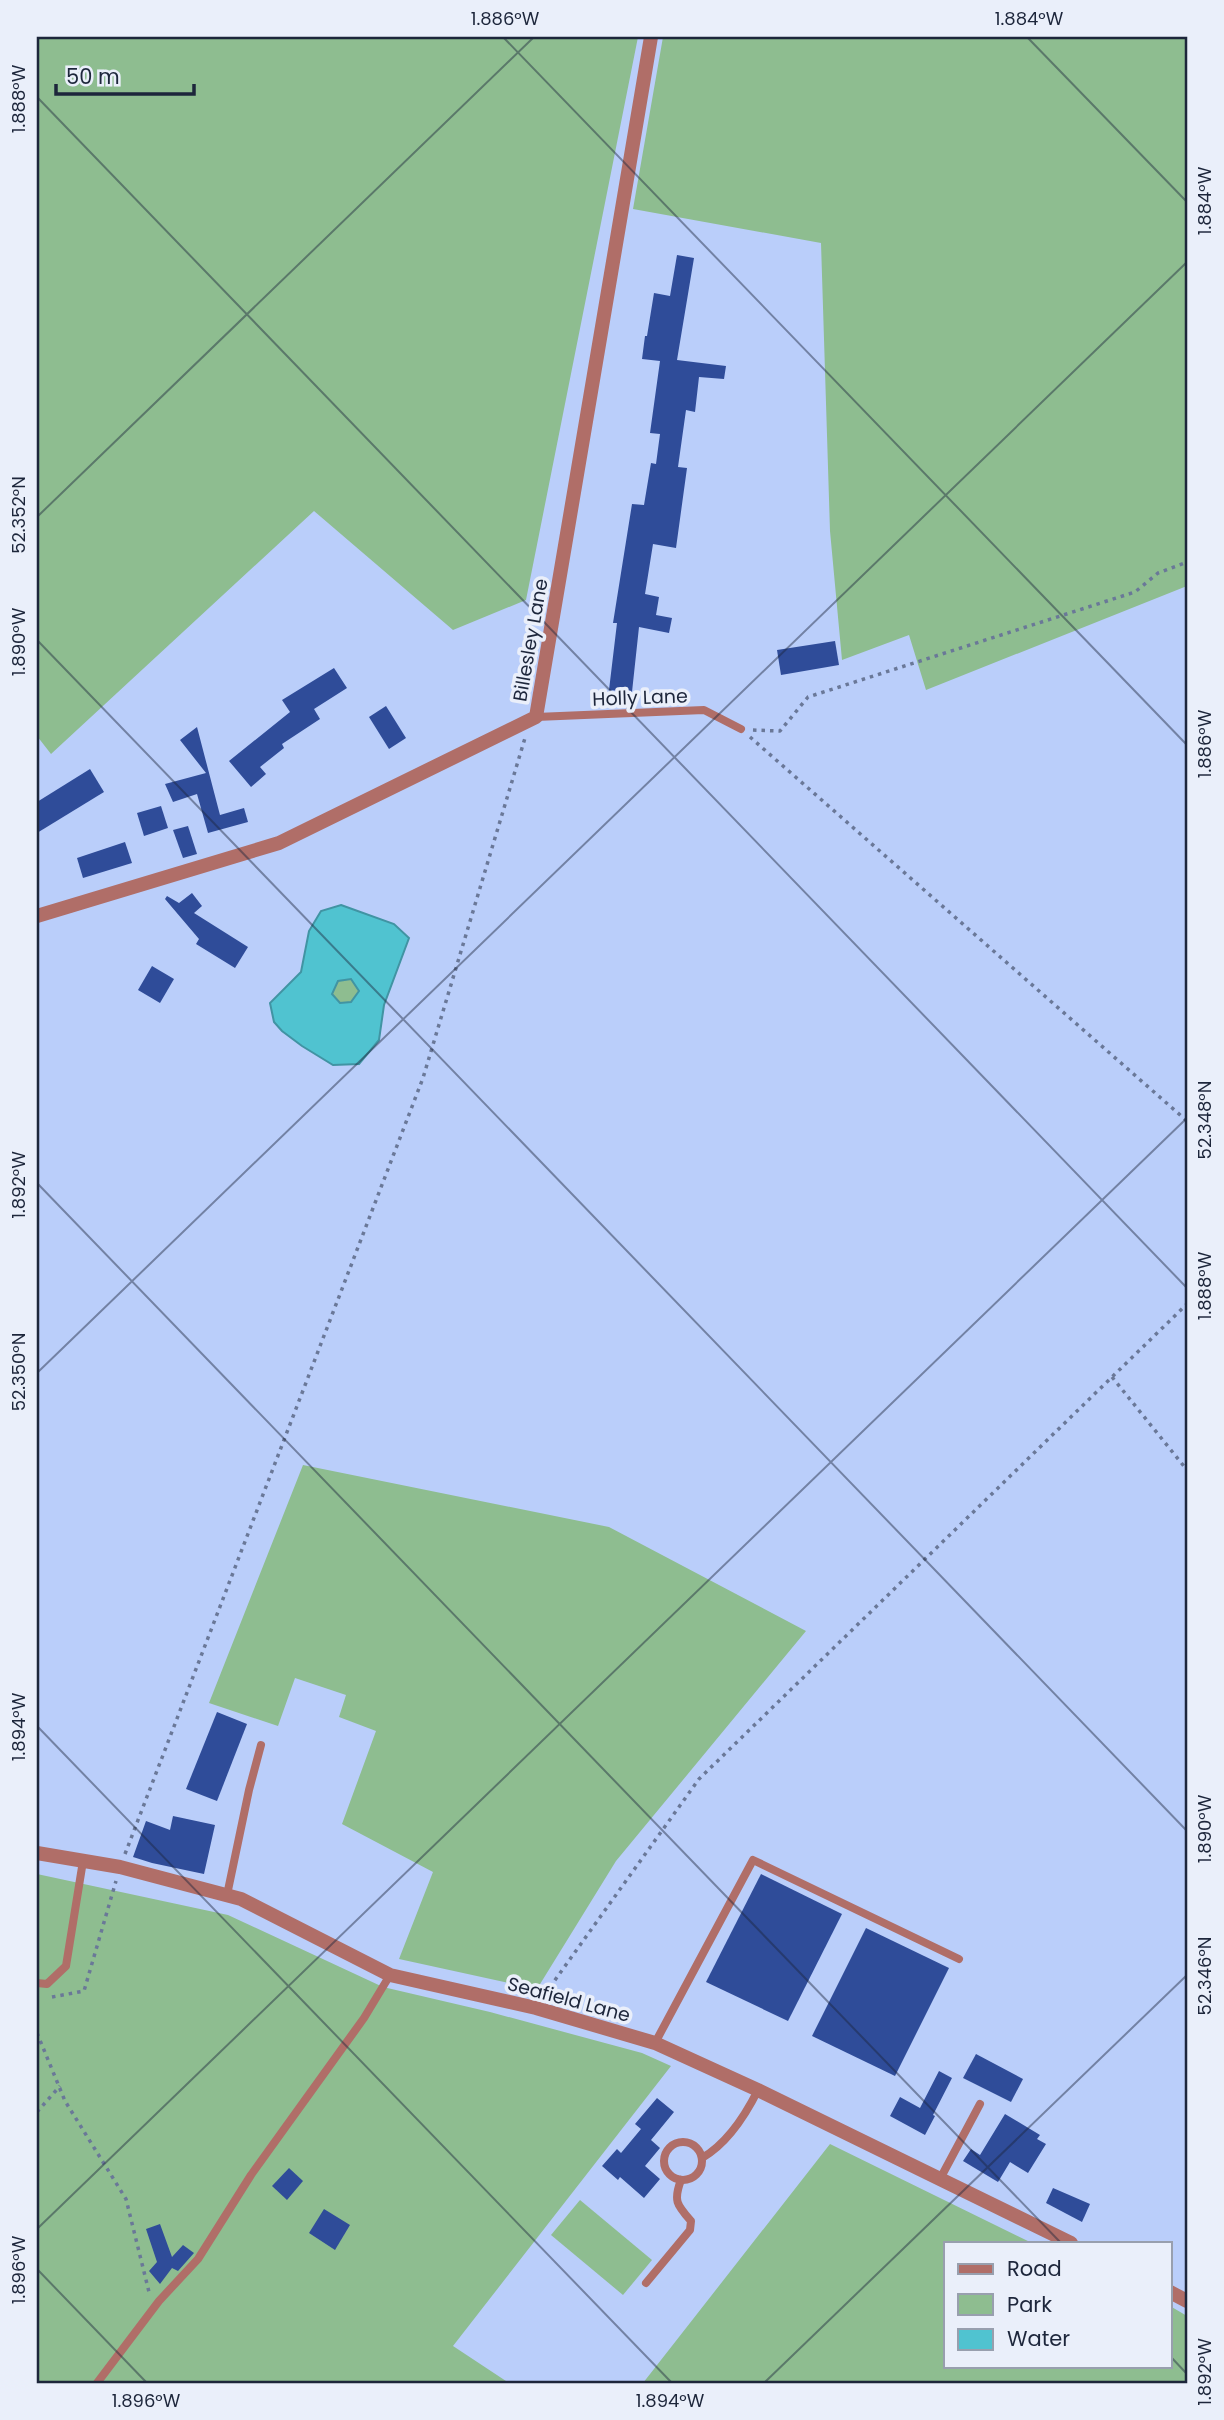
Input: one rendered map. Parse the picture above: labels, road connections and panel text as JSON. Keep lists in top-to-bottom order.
{
  "streets": {
    "street": ["Billesley Lane", "Seafield Lane"],
    "lane": ["Holly Lane"]
  },
  "crossings": [
    ["Billesley Lane", "Holly Lane"]
  ],
  "legend": ["Road", "Park", "Water"],
  "scale_bar": "50 m",
  "coordinates": [
    "1.886°W",
    "1.884°W",
    "1.888°W",
    "52.352°N",
    "1.890°W",
    "52.348°N",
    "1.892°W",
    "52.350°N",
    "1.894°W",
    "52.346°N",
    "1.896°W"
  ]
}
